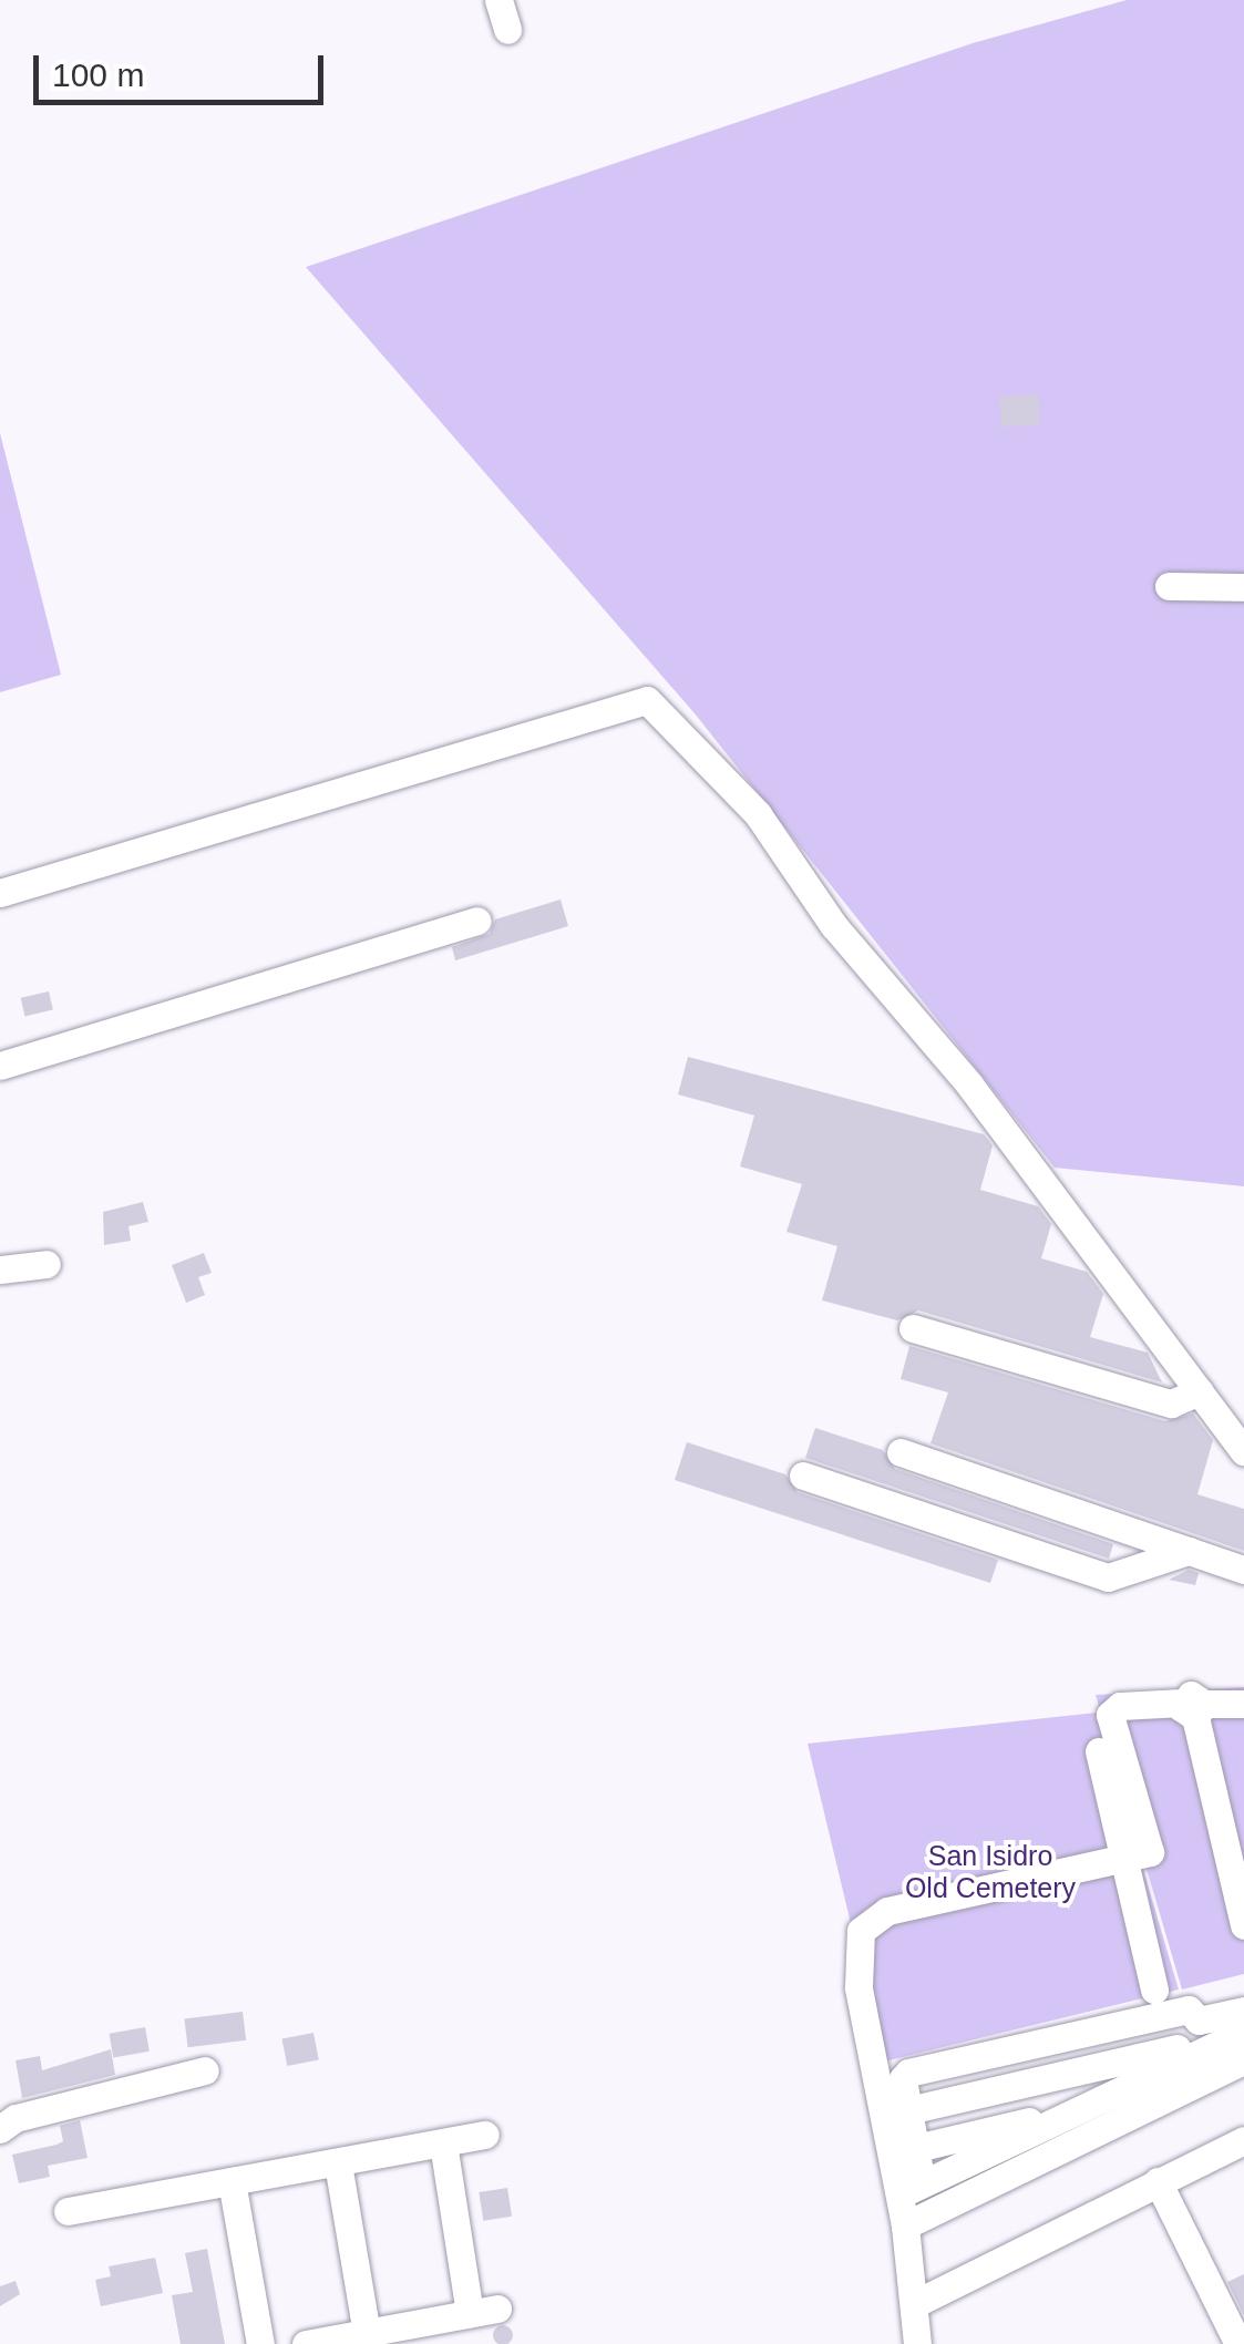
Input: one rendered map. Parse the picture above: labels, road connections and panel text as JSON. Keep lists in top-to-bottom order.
{
  "parks": ["San Isidro Old Cemetery"],
  "scale_bar": "100 m"
}
